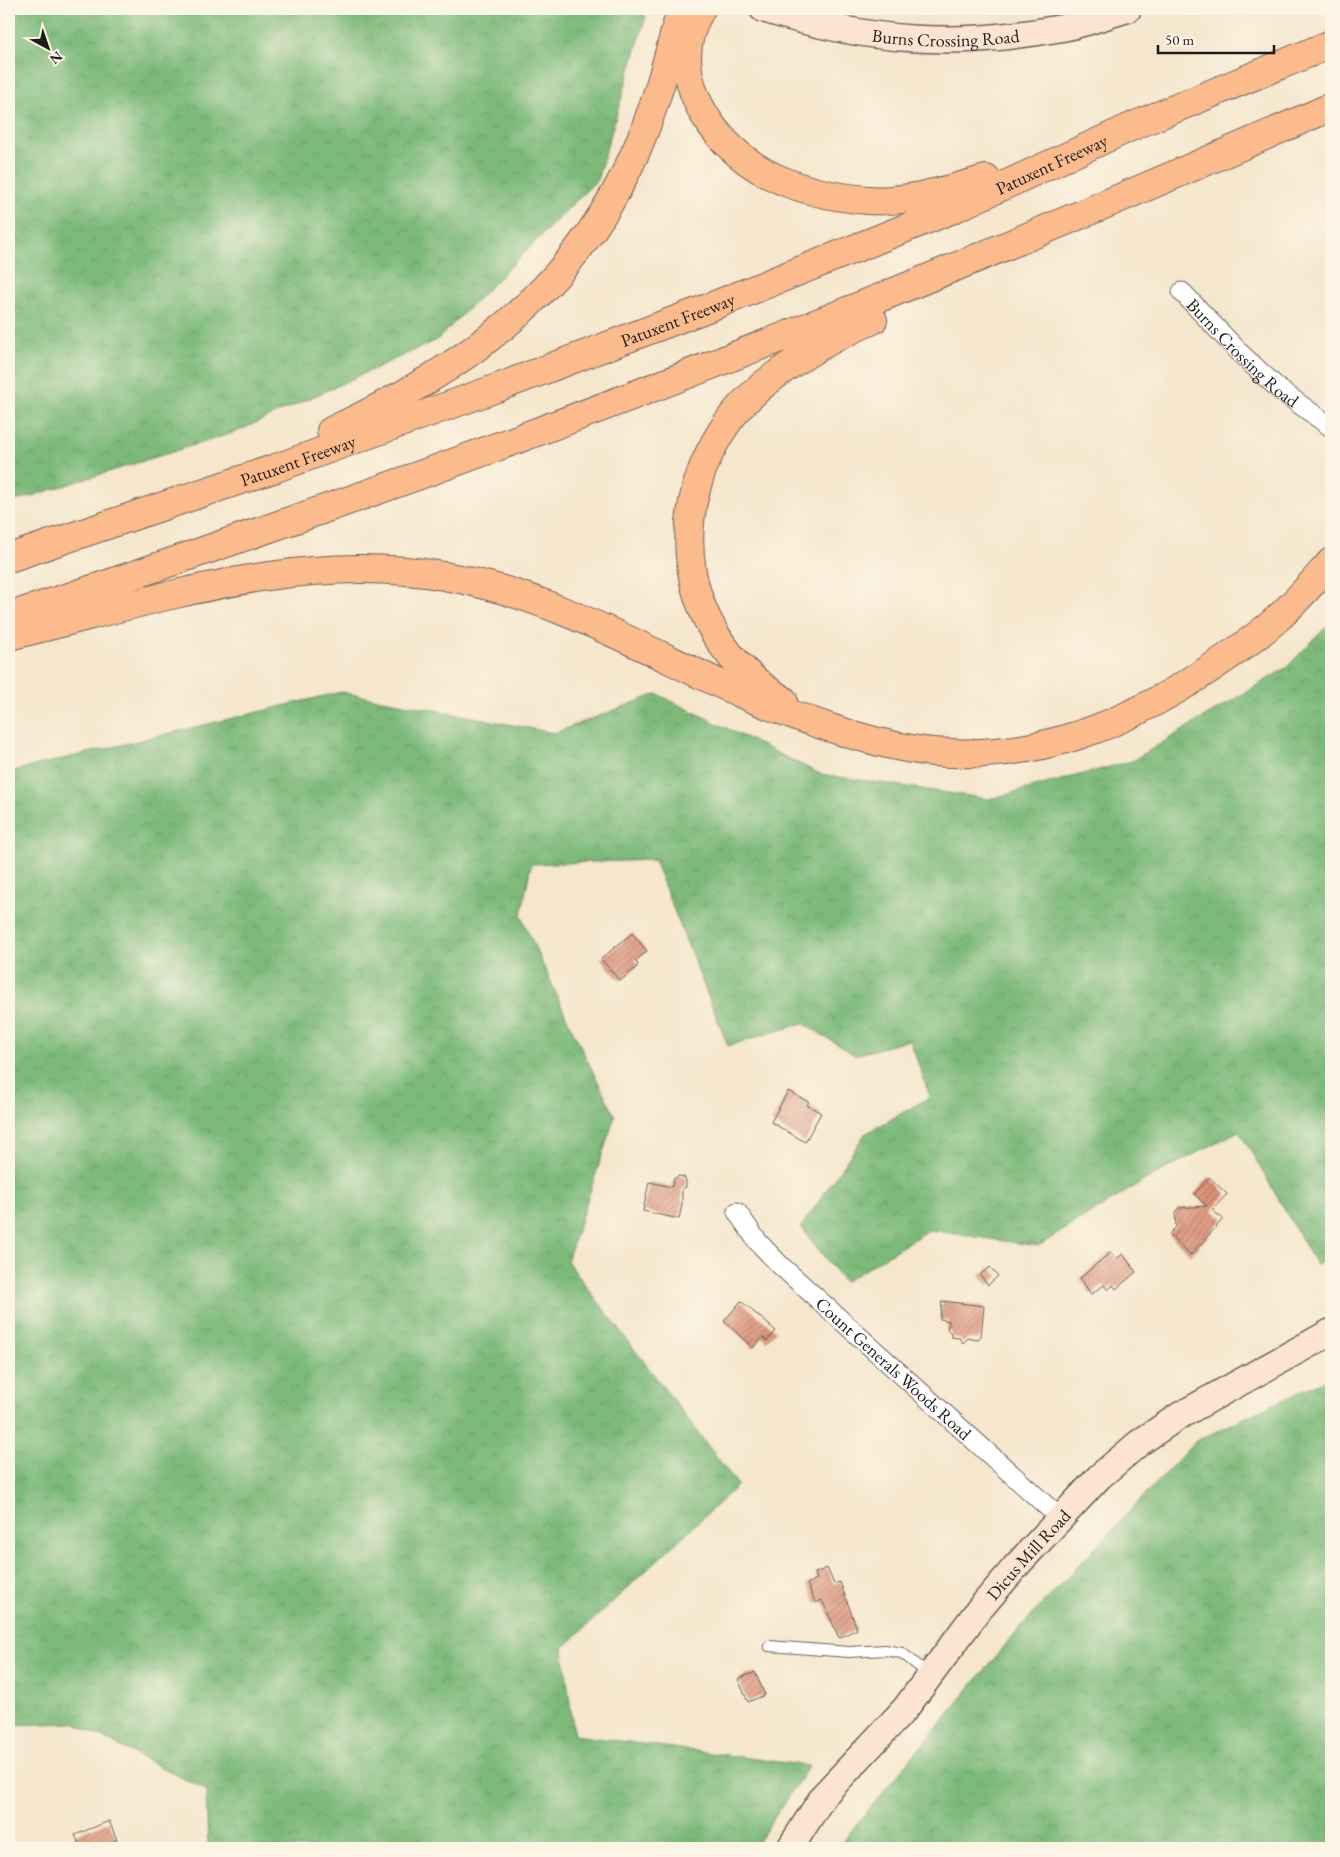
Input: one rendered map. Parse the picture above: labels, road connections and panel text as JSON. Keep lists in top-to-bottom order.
{
  "streets": {
    "highway": ["Patuxent Freeway"],
    "street": ["Burns Crossing Road", "Count Generals Woods Road", "Dicus Mill Road"]
  },
  "crossings": [
    ["Count Generals Woods Road", "Dicus Mill Road"]
  ],
  "scale_bar": "50 m",
  "north": "bottom right"
}
